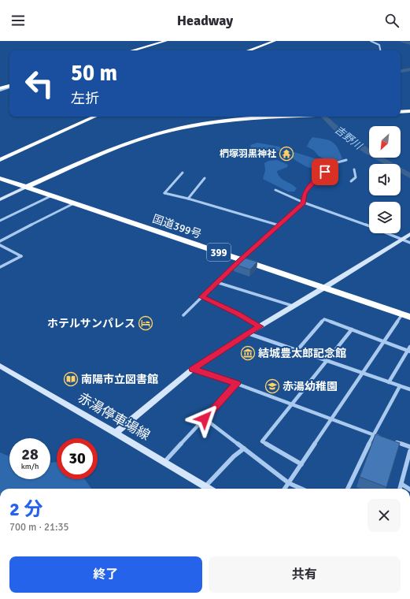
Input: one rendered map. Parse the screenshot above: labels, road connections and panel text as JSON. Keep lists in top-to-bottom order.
{
  "streets": {
    "highway": ["国道399号", "399"],
    "street": ["赤湯停車場線"]
  },
  "water": ["吉野川"],
  "places": {
    "temple": ["椚塚羽黒神社"],
    "hotel": ["ホテルサンパレス"],
    "museum": ["結城豊太郎記念館"],
    "library": ["南陽市立図書館"],
    "school or university": ["赤湯幼稚園"]
  },
  "north": "bottom left",
  "page": {
    "header": "Headway",
    "turn": ["50 m", "左折"],
    "speed": "28 km/h",
    "limit": "30",
    "heading": ["2 分", "700 m · 21:35"],
    "buttons": ["終了", "共有"]
  }
}
